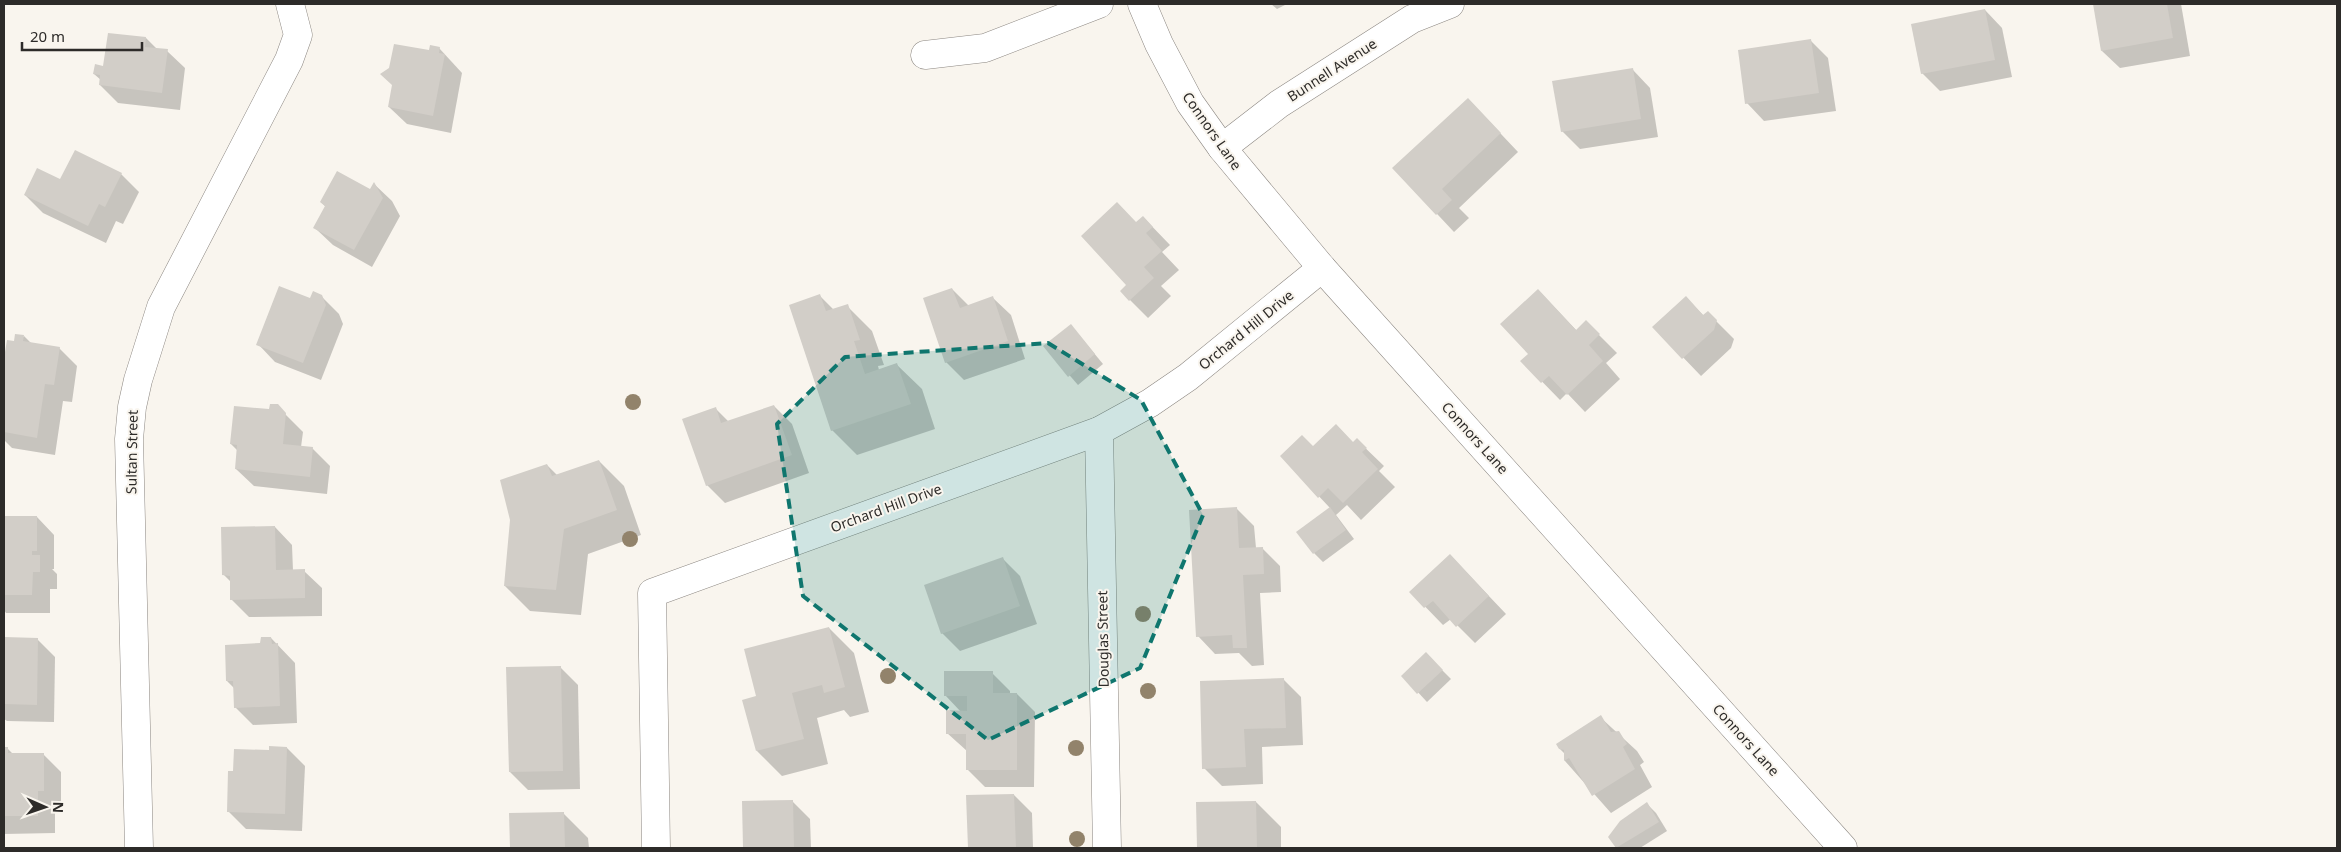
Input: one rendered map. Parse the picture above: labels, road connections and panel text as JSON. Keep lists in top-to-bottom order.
{
  "streets": {
    "street": [
      "Bunnell Avenue",
      "Connors Lane",
      "Orchard Hill Drive",
      "Sultan Street",
      "Douglas Street"
    ]
  },
  "crossings": [
    ["Bunnell Avenue", "Connors Lane"],
    ["Connors Lane", "Orchard Hill Drive"],
    ["Orchard Hill Drive", "Douglas Street"]
  ],
  "scale_bar": "20 m",
  "north": "right"
}
